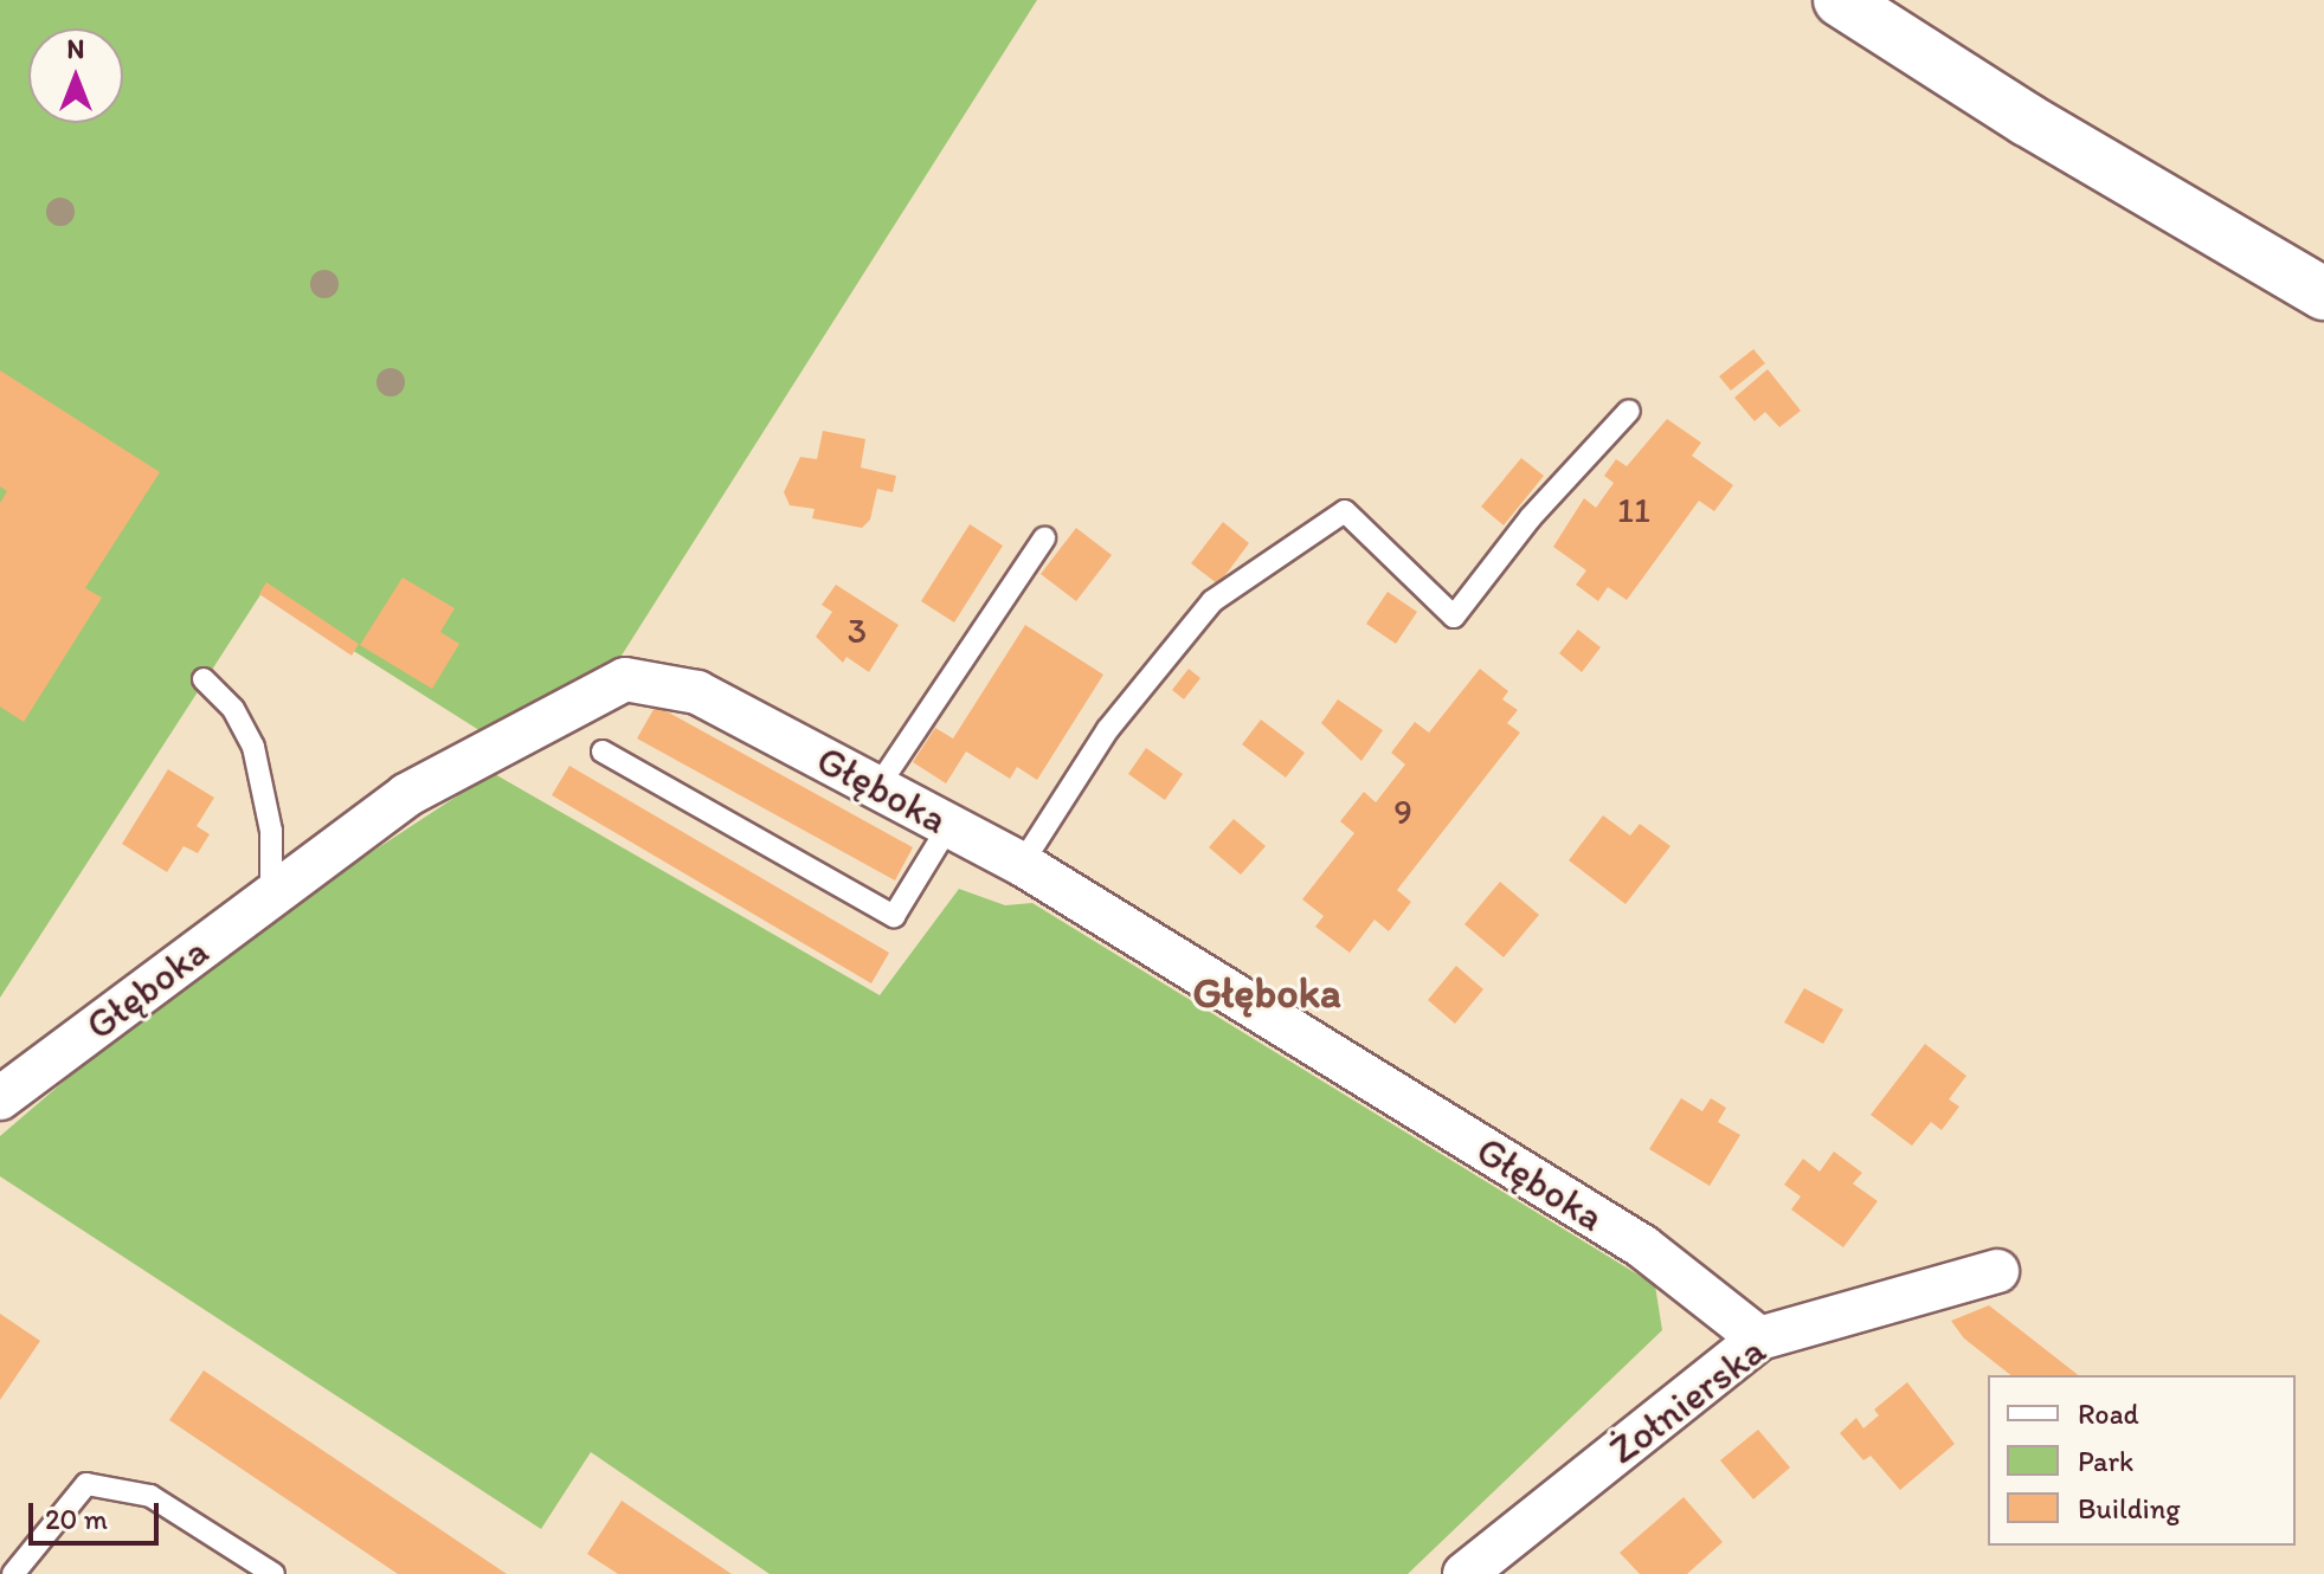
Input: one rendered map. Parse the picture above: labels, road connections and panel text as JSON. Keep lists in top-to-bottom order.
{
  "streets": {
    "street": ["Głęboka", "Żołnierska"]
  },
  "crossings": [
    ["Głęboka", "Żołnierska"]
  ],
  "districts": ["Głęboka"],
  "house_numbers": ["11", "3", "9"],
  "legend": ["Road", "Park", "Building"],
  "scale_bar": "20 m",
  "north": "top"
}
